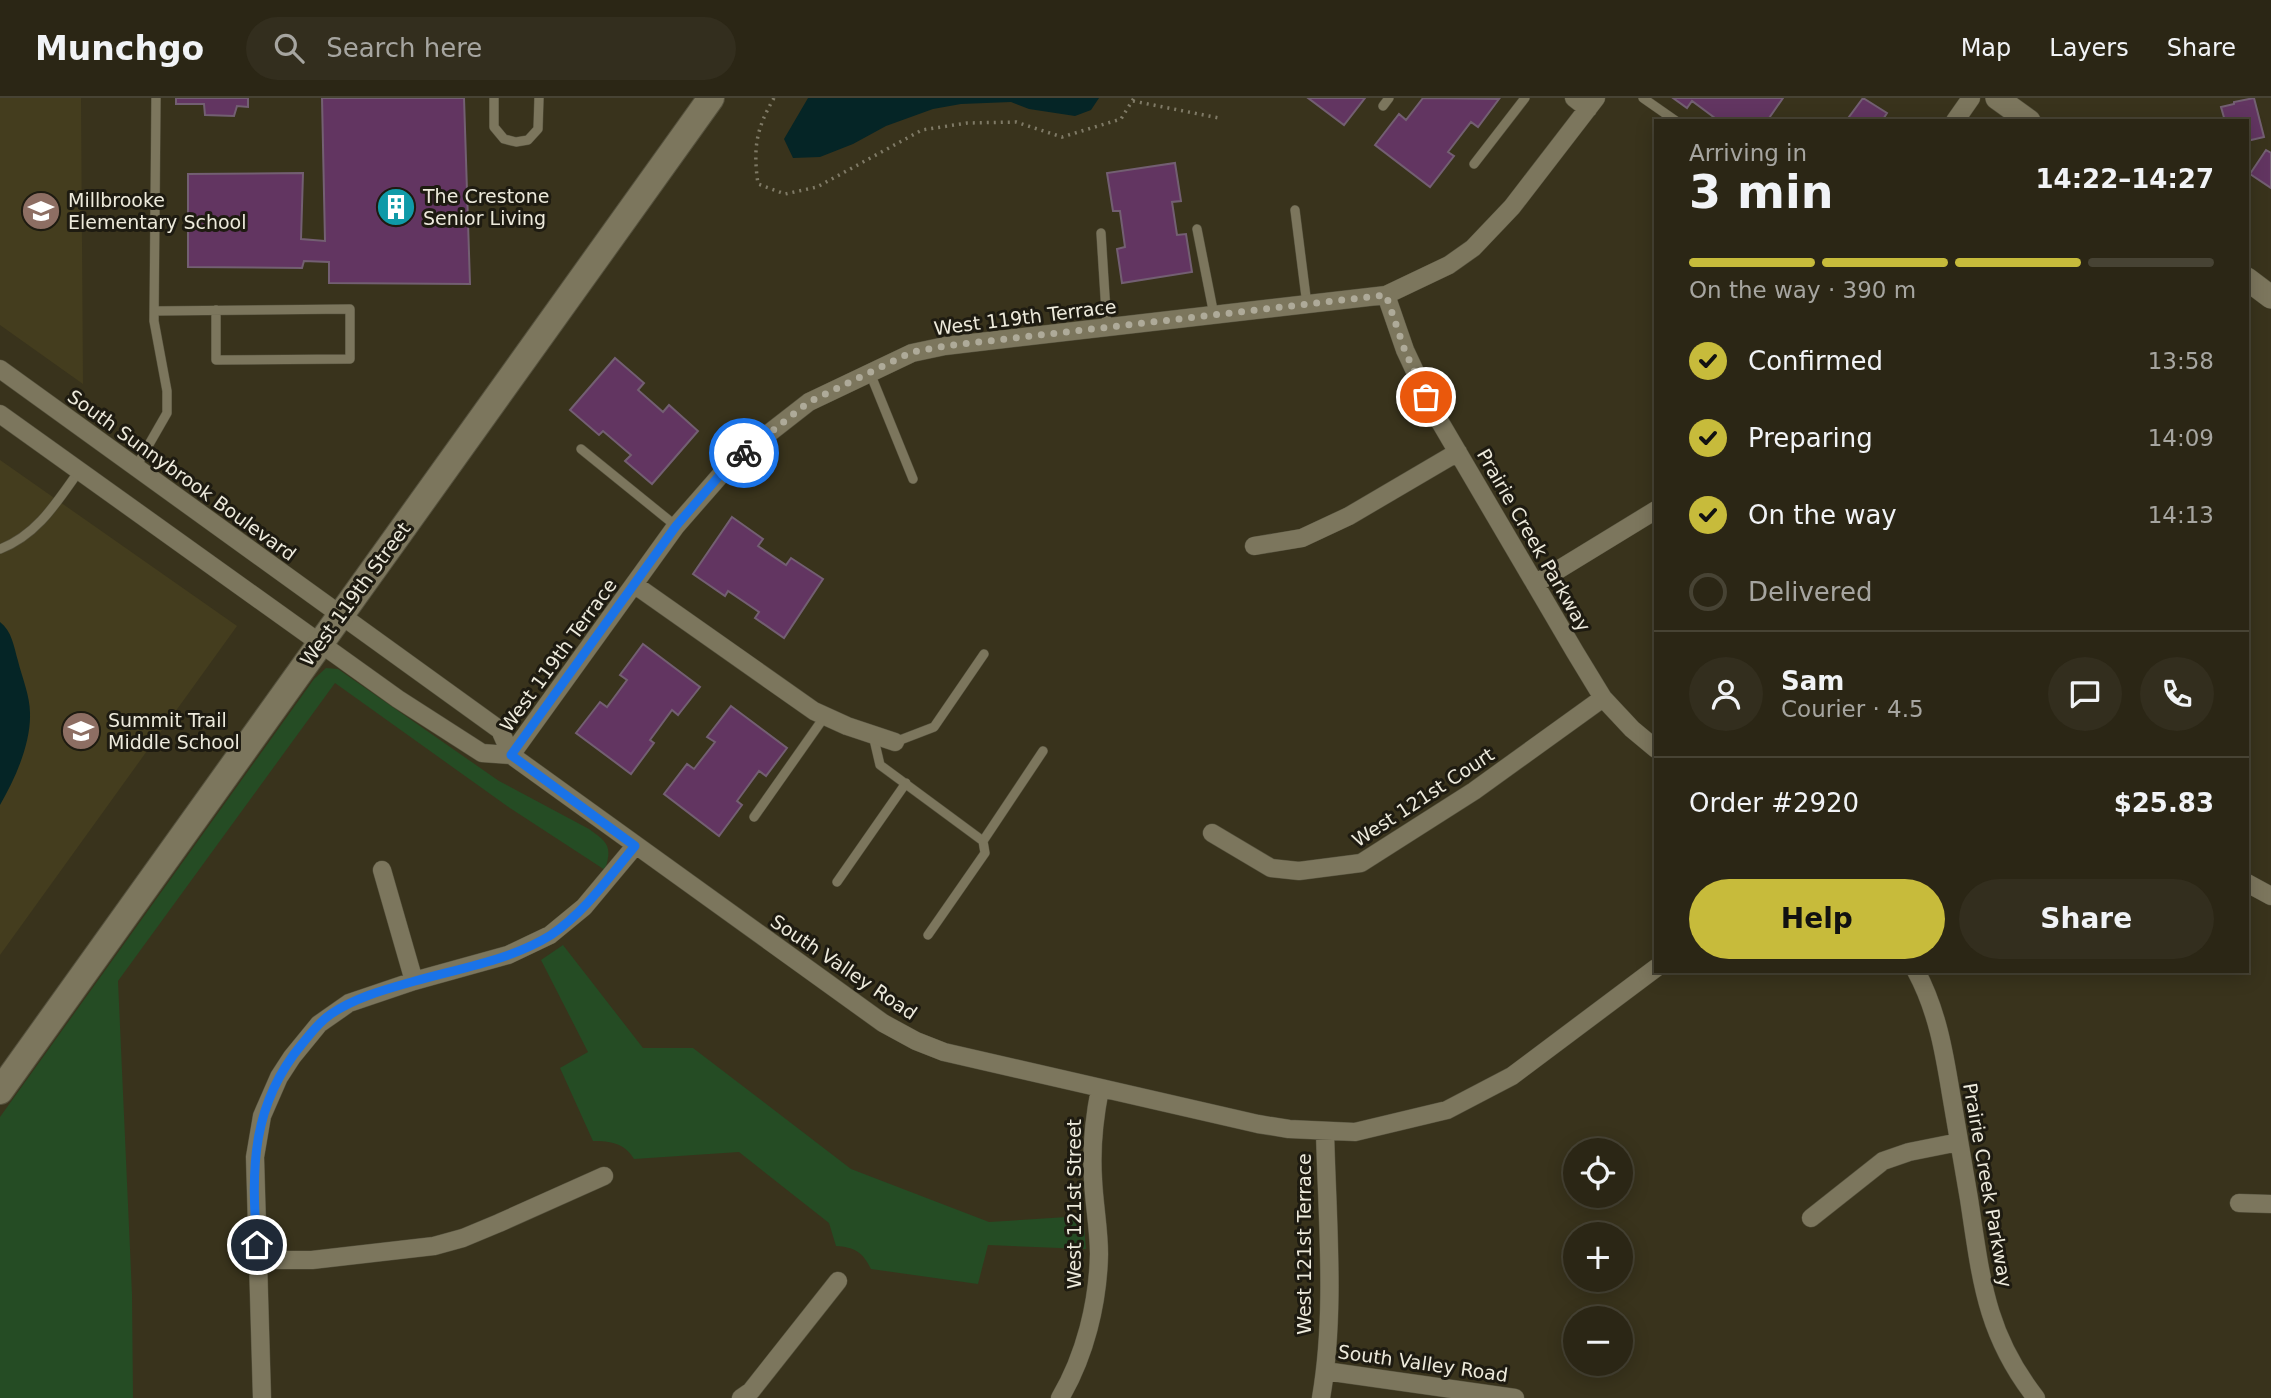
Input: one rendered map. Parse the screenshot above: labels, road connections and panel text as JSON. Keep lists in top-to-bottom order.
{
  "streets": {
    "main road": ["West 119th Street"],
    "street": [
      "West 119th Terrace",
      "South Sunnybrook Boulevard",
      "Prairie Creek Parkway",
      "West 121st Court",
      "South Valley Road",
      "West 121st Street",
      "West 121st Terrace"
    ]
  },
  "crossings": [
    ["West 119th Terrace", "Prairie Creek Parkway"],
    ["West 119th Terrace", "South Valley Road"],
    ["South Sunnybrook Boulevard", "West 119th Street"],
    ["South Sunnybrook Boulevard", "South Valley Road"],
    ["Prairie Creek Parkway", "West 121st Court"],
    ["West 119th Street", "South Valley Road"],
    ["South Valley Road", "West 121st Street"],
    ["South Valley Road", "West 121st Terrace"]
  ],
  "places": {
    "building": ["The Crestone Senior Living"],
    "school or university": ["Millbrooke Elementary School", "Summit Trail Middle School"]
  },
  "page": {
    "header": "Munchgo",
    "search": "Search here",
    "nav": ["Map", "Layers", "Share"],
    "heading": ["3 min", "Arriving in", "14:22–14:27"],
    "panel": [
      "Sam",
      "Courier · 4.5",
      "Order #2920",
      "$25.83"
    ],
    "bar": "On the way · 390 m",
    "list": [
      ["Confirmed", "13:58"],
      ["Preparing", "14:09"],
      ["On the way", "14:13"],
      "Delivered"
    ],
    "buttons": ["Help", "Share"],
    "map_buttons": ["+", "−"]
  }
}
